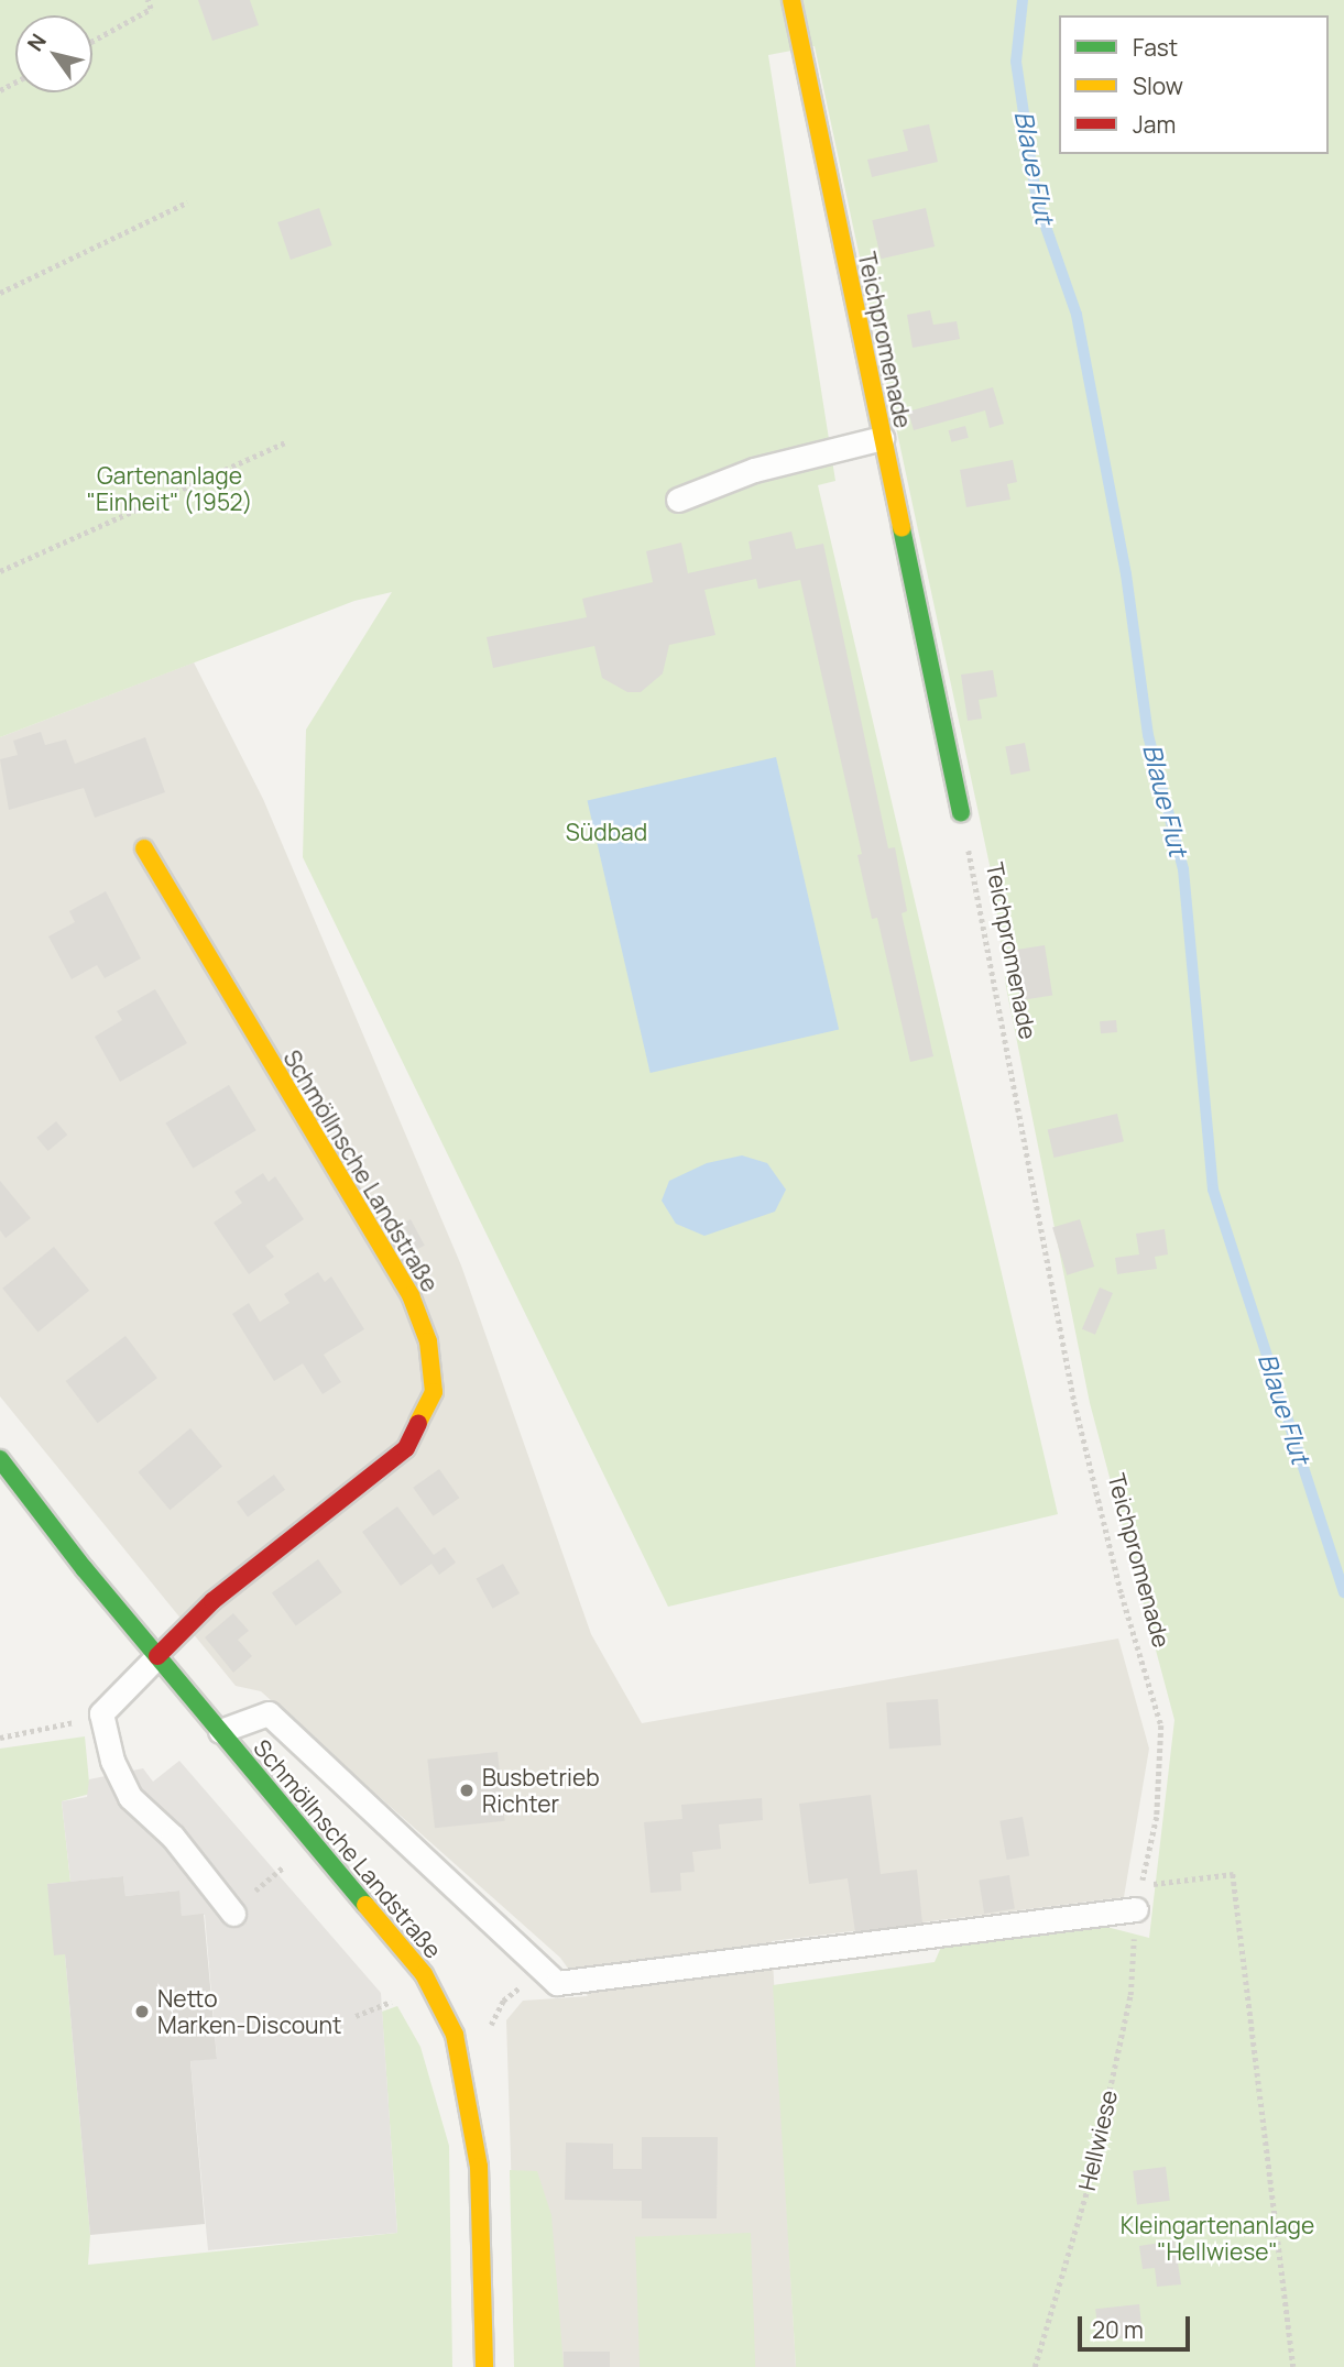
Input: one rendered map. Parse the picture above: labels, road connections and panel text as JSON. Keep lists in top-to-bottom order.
{
  "streets": {
    "street": ["Teichpromenade", "Schmöllnsche Landstraße"],
    "path": ["Hellwiese"]
  },
  "crossings": [
    ["Teichpromenade", "Hellwiese"]
  ],
  "water": ["Blaue Flut"],
  "parks": ["Gartenanlage \"Einheit\" (1952)", "Südbad", "Kleingartenanlage \"Hellwiese\""],
  "places": ["Busbetrieb Richter", "Netto Marken-Discount"],
  "legend": ["Fast", "Slow", "Jam"],
  "scale_bar": "20 m",
  "north": "top left"
}
